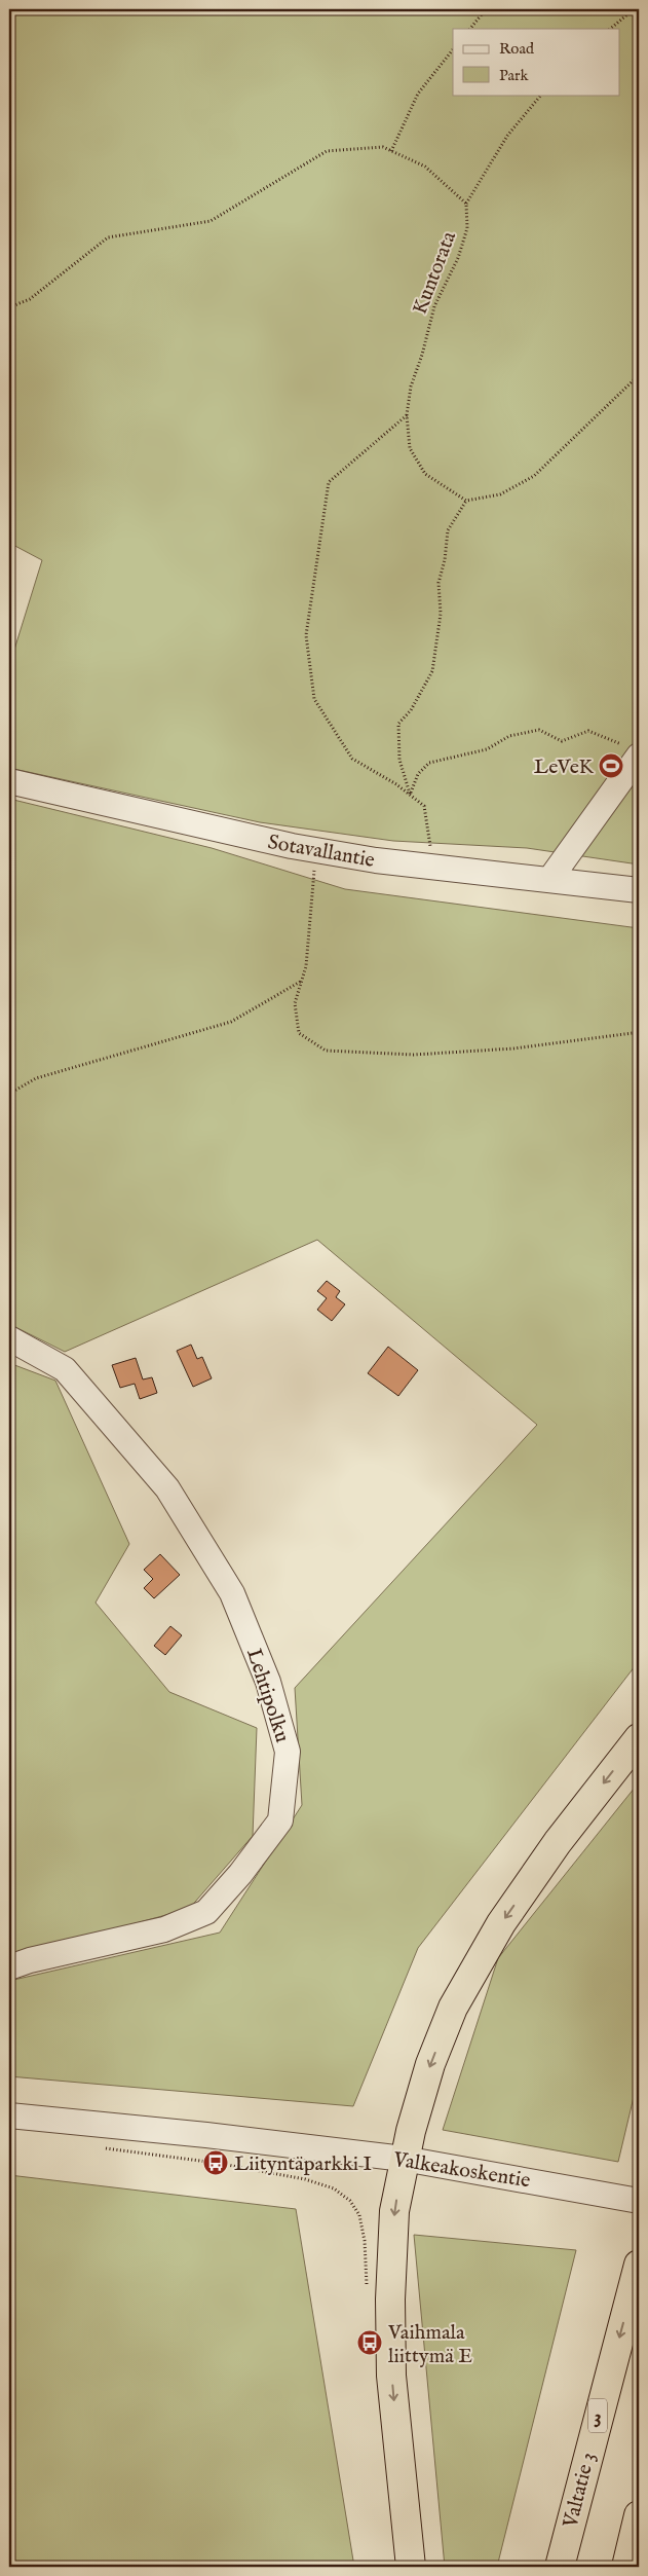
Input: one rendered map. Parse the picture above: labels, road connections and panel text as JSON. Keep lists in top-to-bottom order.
{
  "streets": {
    "highway": ["3", "Valtatie 3"],
    "street": ["Sotavallantie", "Lehtipolku", "Valkeakoskentie"],
    "path": ["Kuntorata"]
  },
  "places": {
    "sports": ["LeVeK"],
    "bus stop": ["Liityntäparkki I", "Vaihmala liittymä E"]
  },
  "legend": ["Road", "Park"]
}
